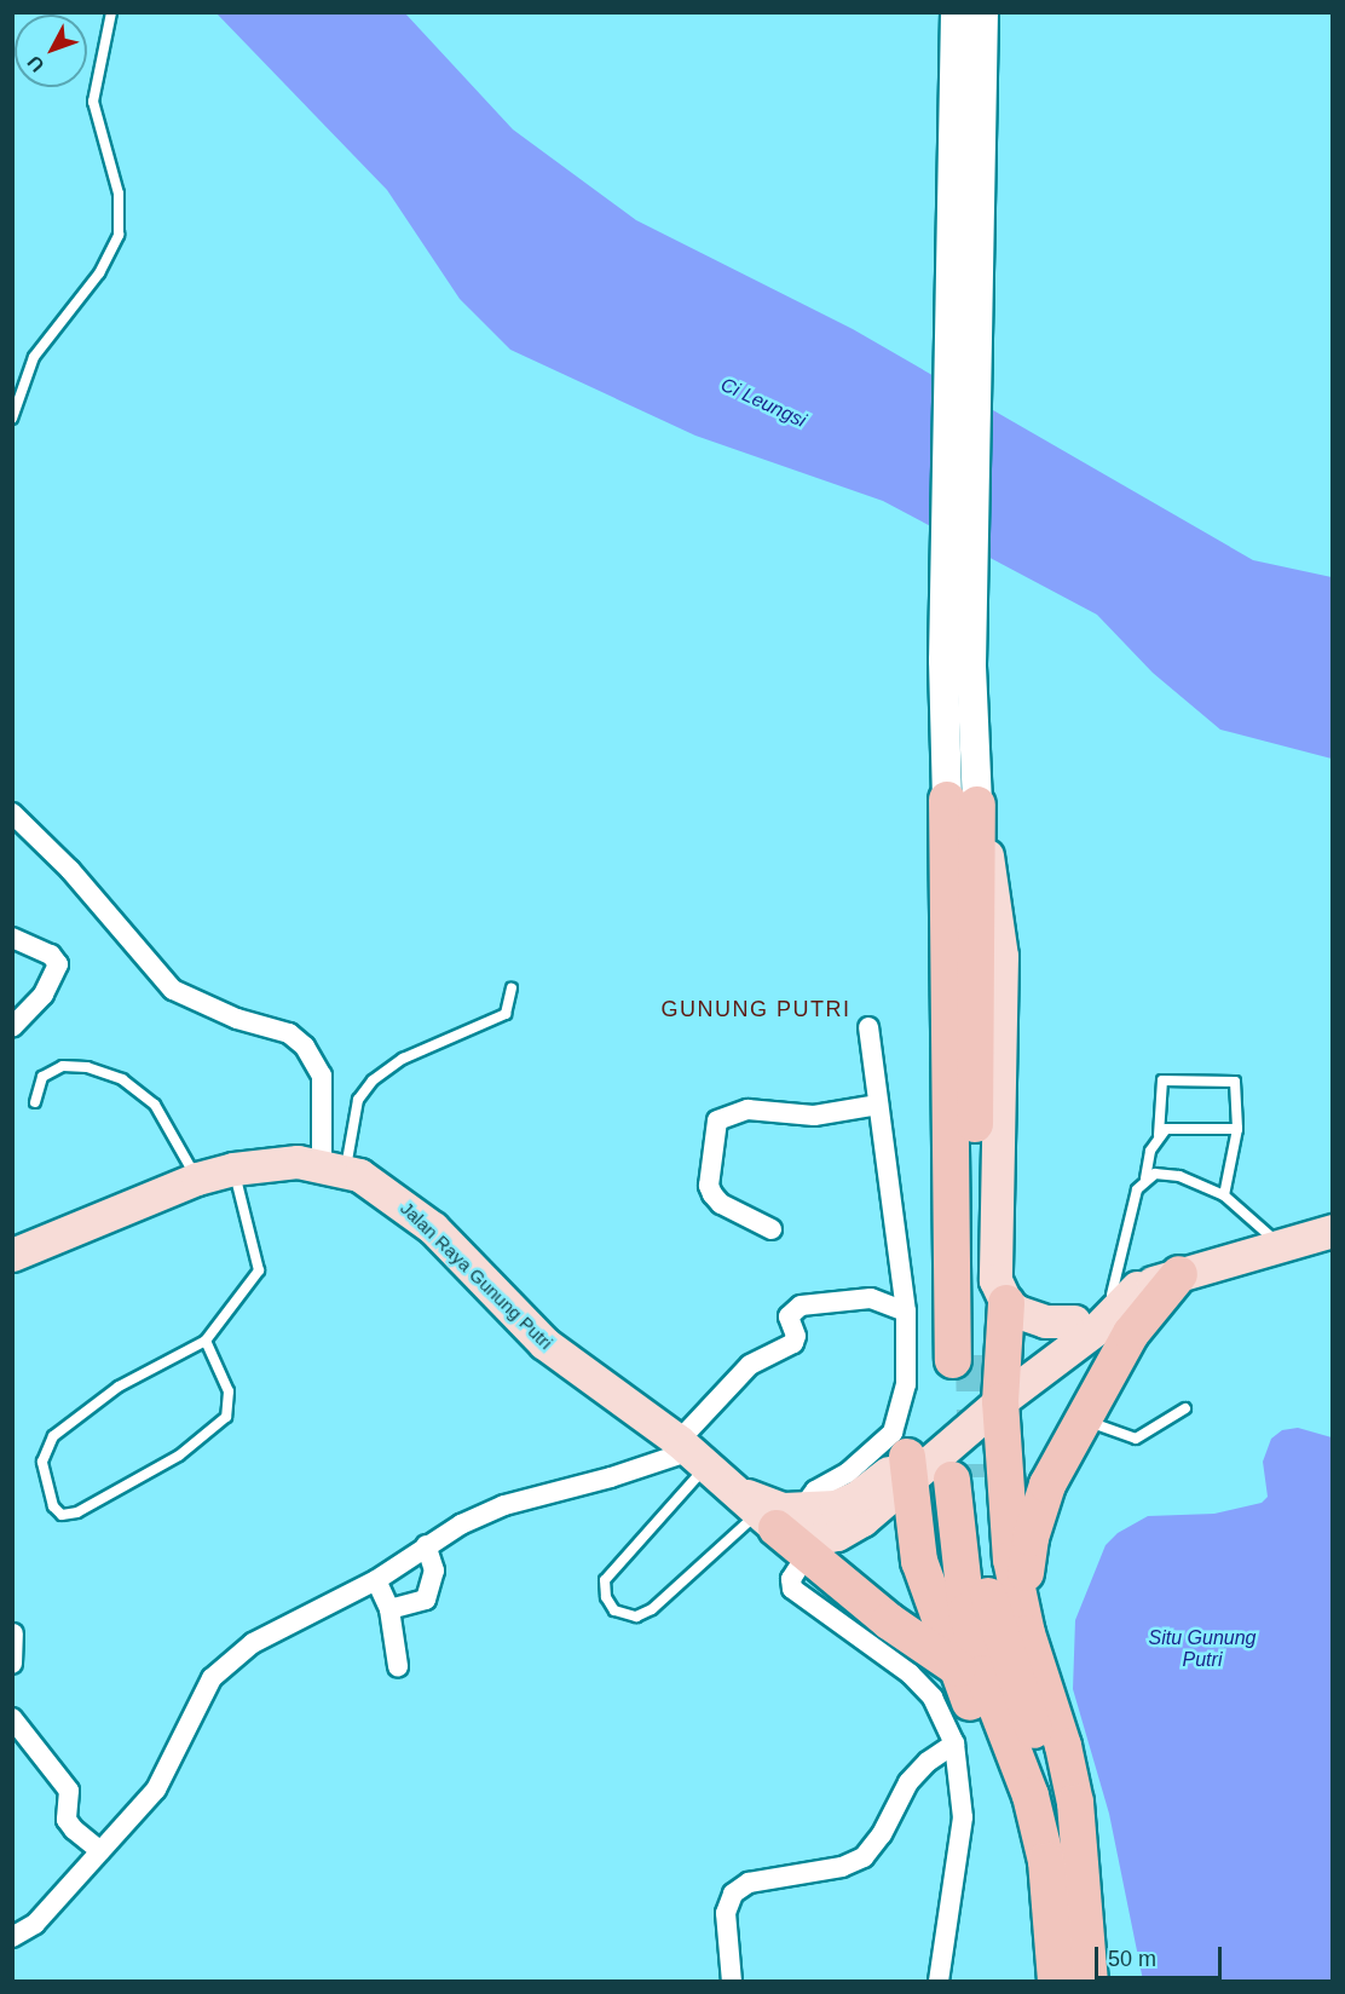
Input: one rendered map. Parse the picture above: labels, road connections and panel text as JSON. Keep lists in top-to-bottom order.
{
  "streets": {
    "main road": ["Jalan Raya Gunung Putri"]
  },
  "districts": ["GUNUNG PUTRI"],
  "water": ["Ci Leungsi", "Situ Gunung Putri"],
  "scale_bar": "50 m",
  "north": "bottom left"
}
